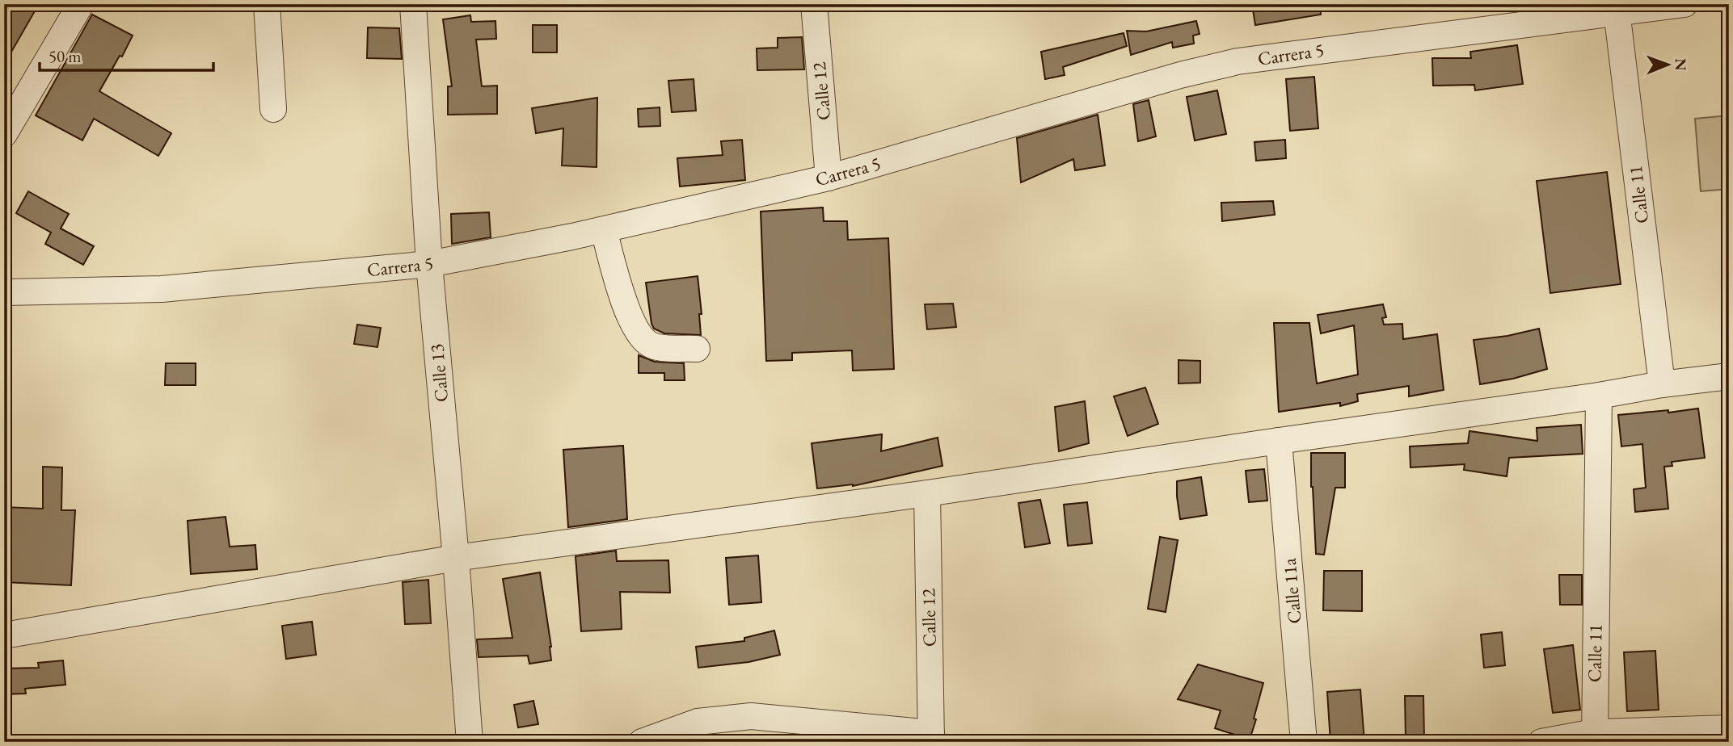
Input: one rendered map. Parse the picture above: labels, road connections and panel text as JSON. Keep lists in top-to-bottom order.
{
  "streets": {
    "street": [
      "Carrera 5",
      "Calle 12",
      "Calle 11",
      "Calle 13",
      "Calle 11a"
    ]
  },
  "crossings": [
    ["Carrera 5", "Calle 12"],
    ["Carrera 5", "Calle 11"],
    ["Carrera 5", "Calle 13"]
  ],
  "scale_bar": "50 m",
  "north": "right"
}
